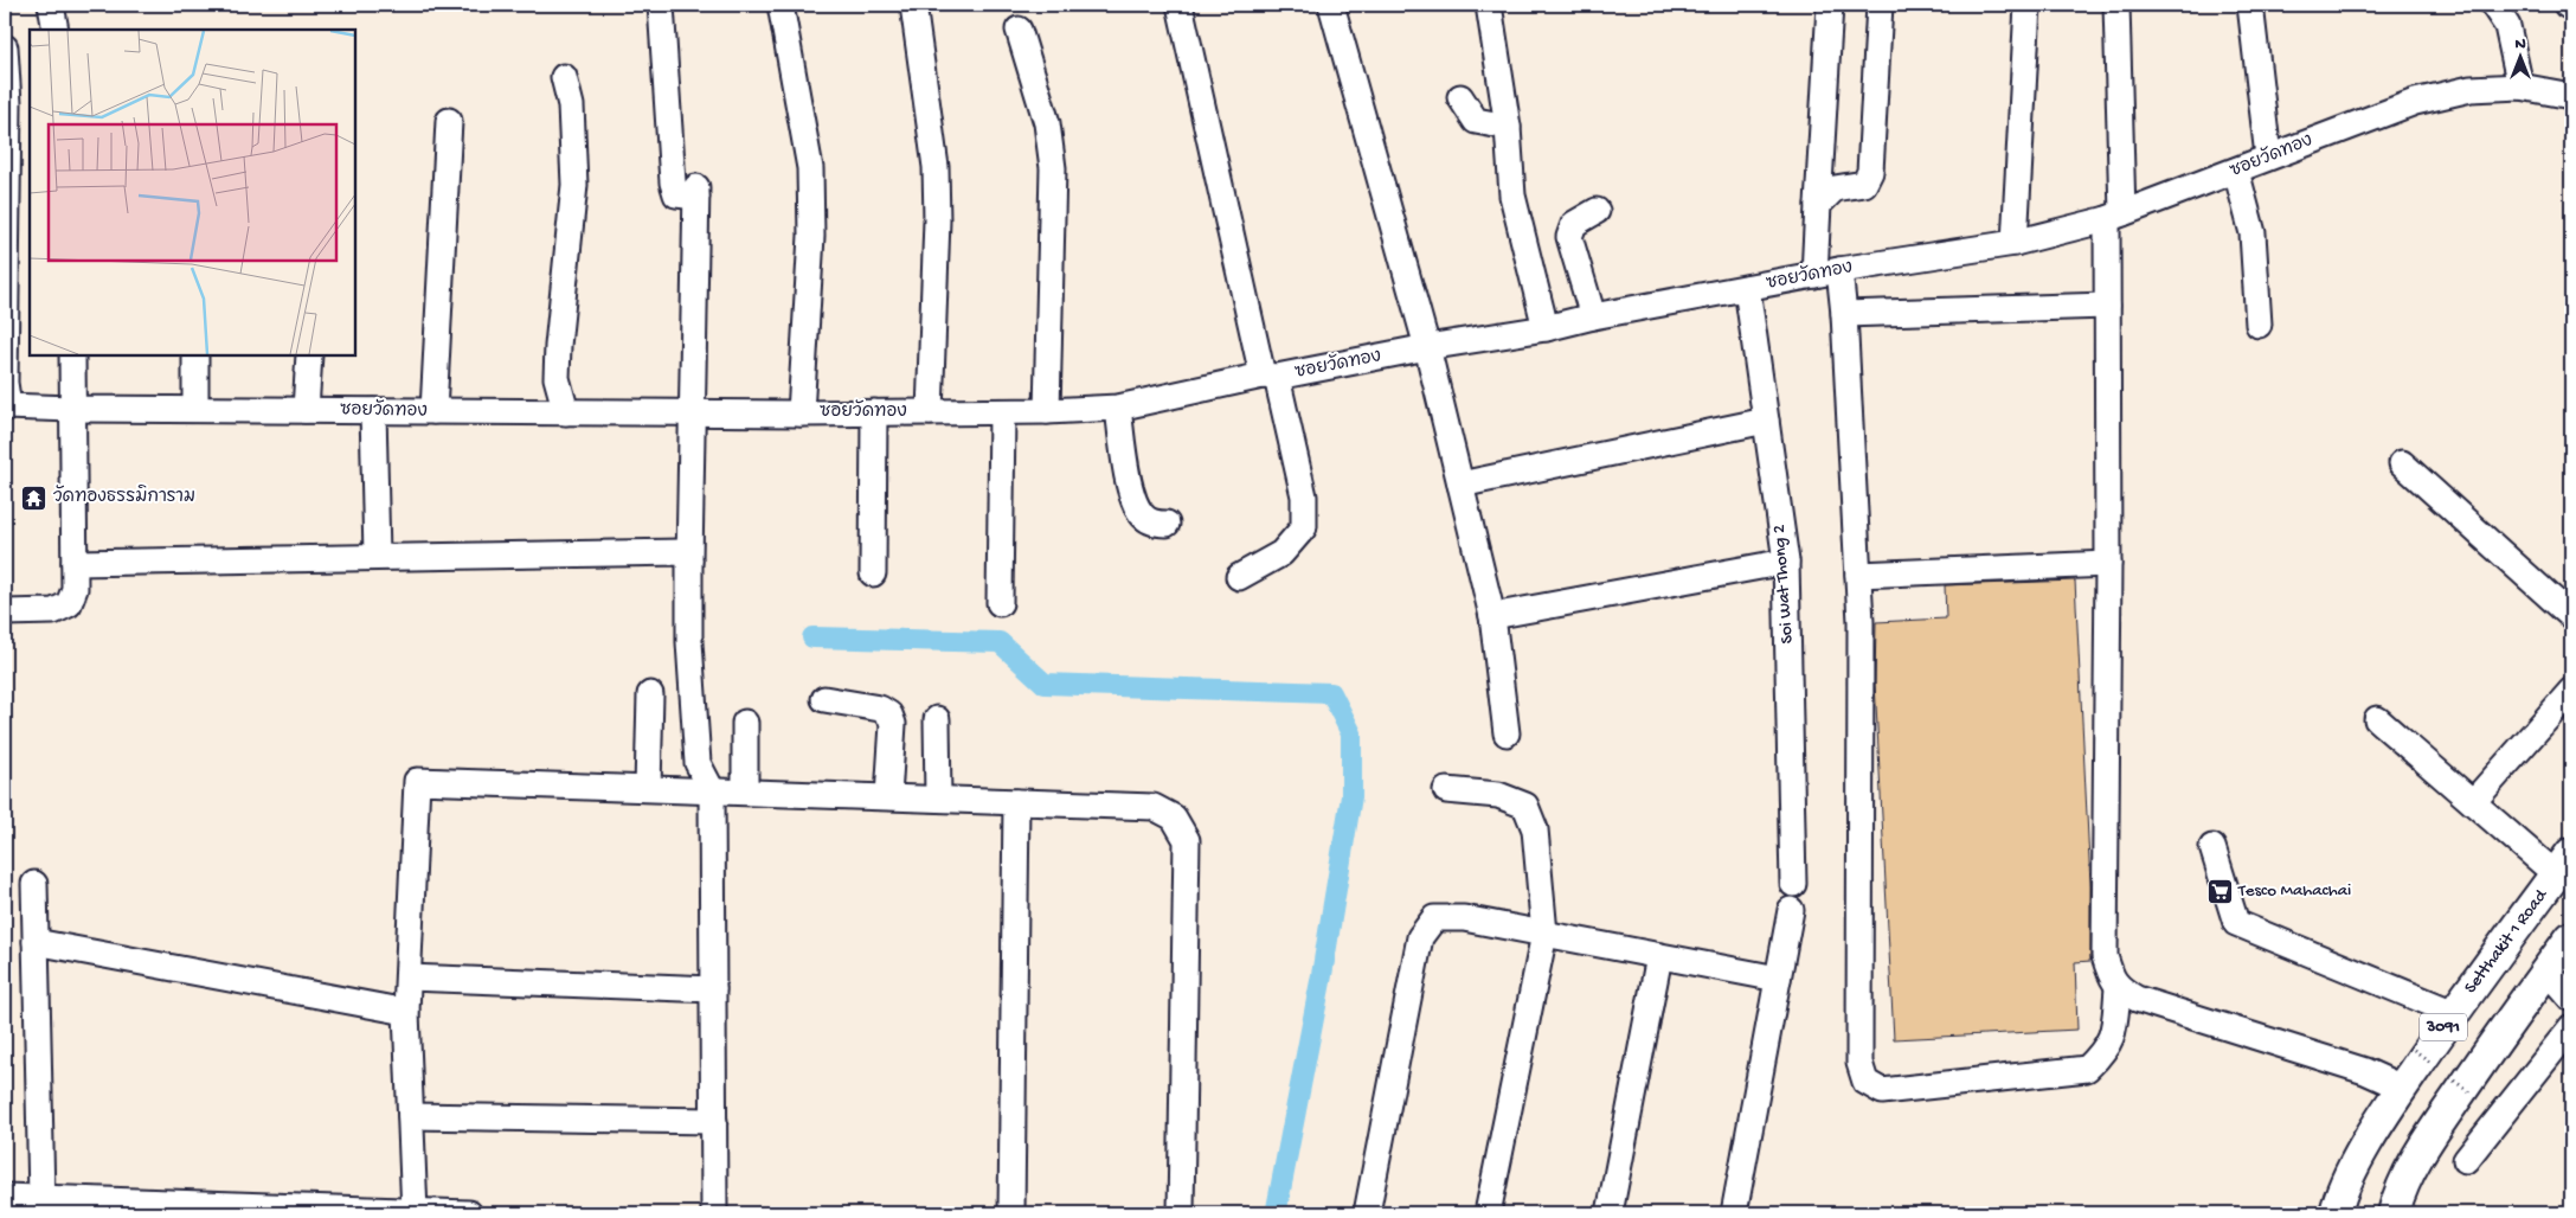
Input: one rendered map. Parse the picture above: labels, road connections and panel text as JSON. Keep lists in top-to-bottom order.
{
  "streets": {
    "main road": ["Setthakit 1 Road", "3091"],
    "street": ["ซอยวัดทอง", "Soi Wat Thong 2"]
  },
  "crossings": [
    ["ซอยวัดทอง", "Soi Wat Thong 2"]
  ],
  "places": {
    "temple": ["วัดทองธรรมิการาม"],
    "supermarket": ["Tesco Mahachai"]
  },
  "north": "top"
}
